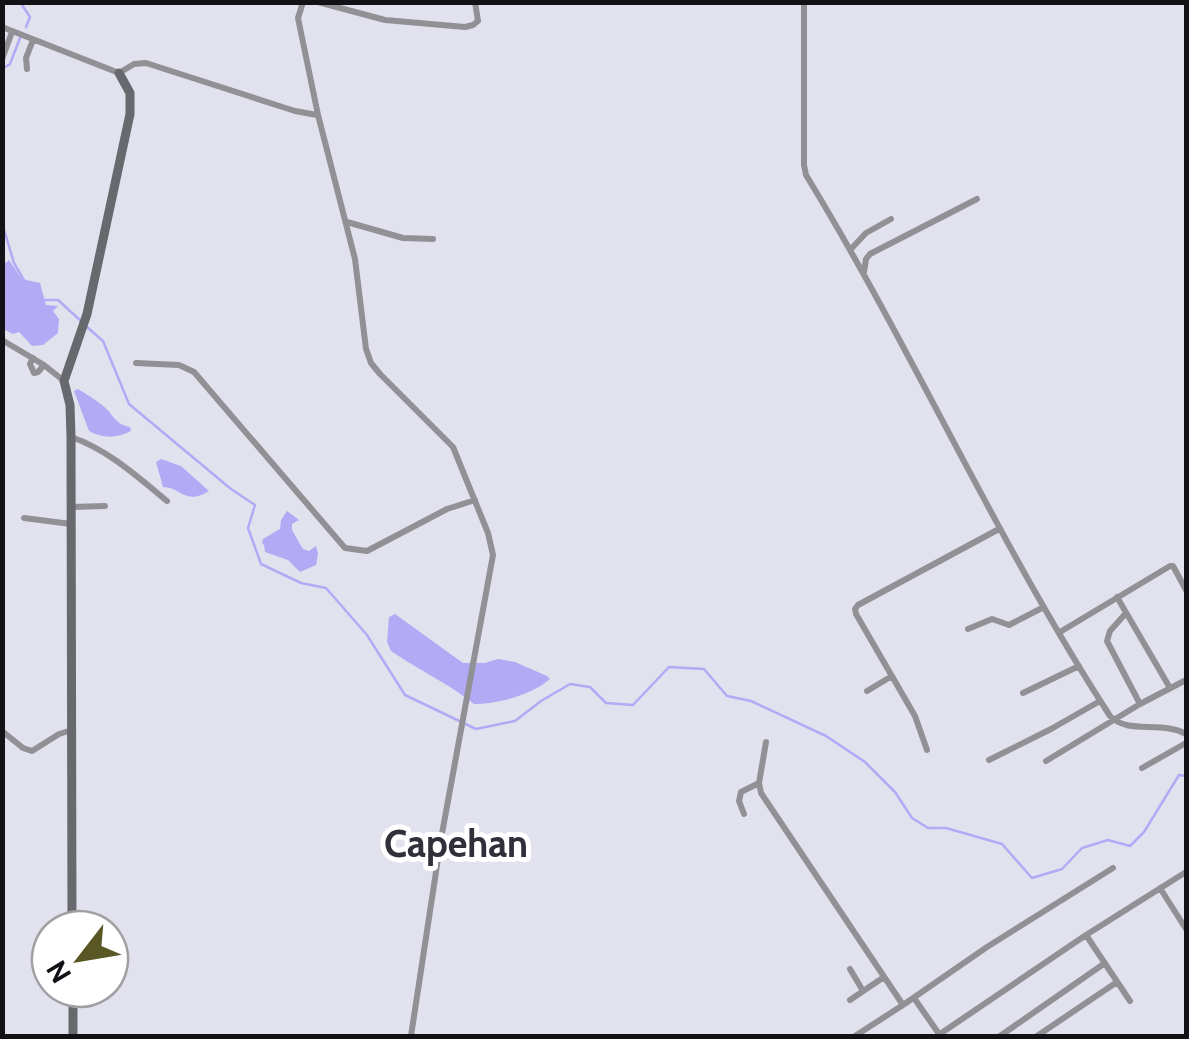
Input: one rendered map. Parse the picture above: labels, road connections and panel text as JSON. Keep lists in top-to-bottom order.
{
  "districts": ["Capehan"],
  "north": "bottom left"
}
